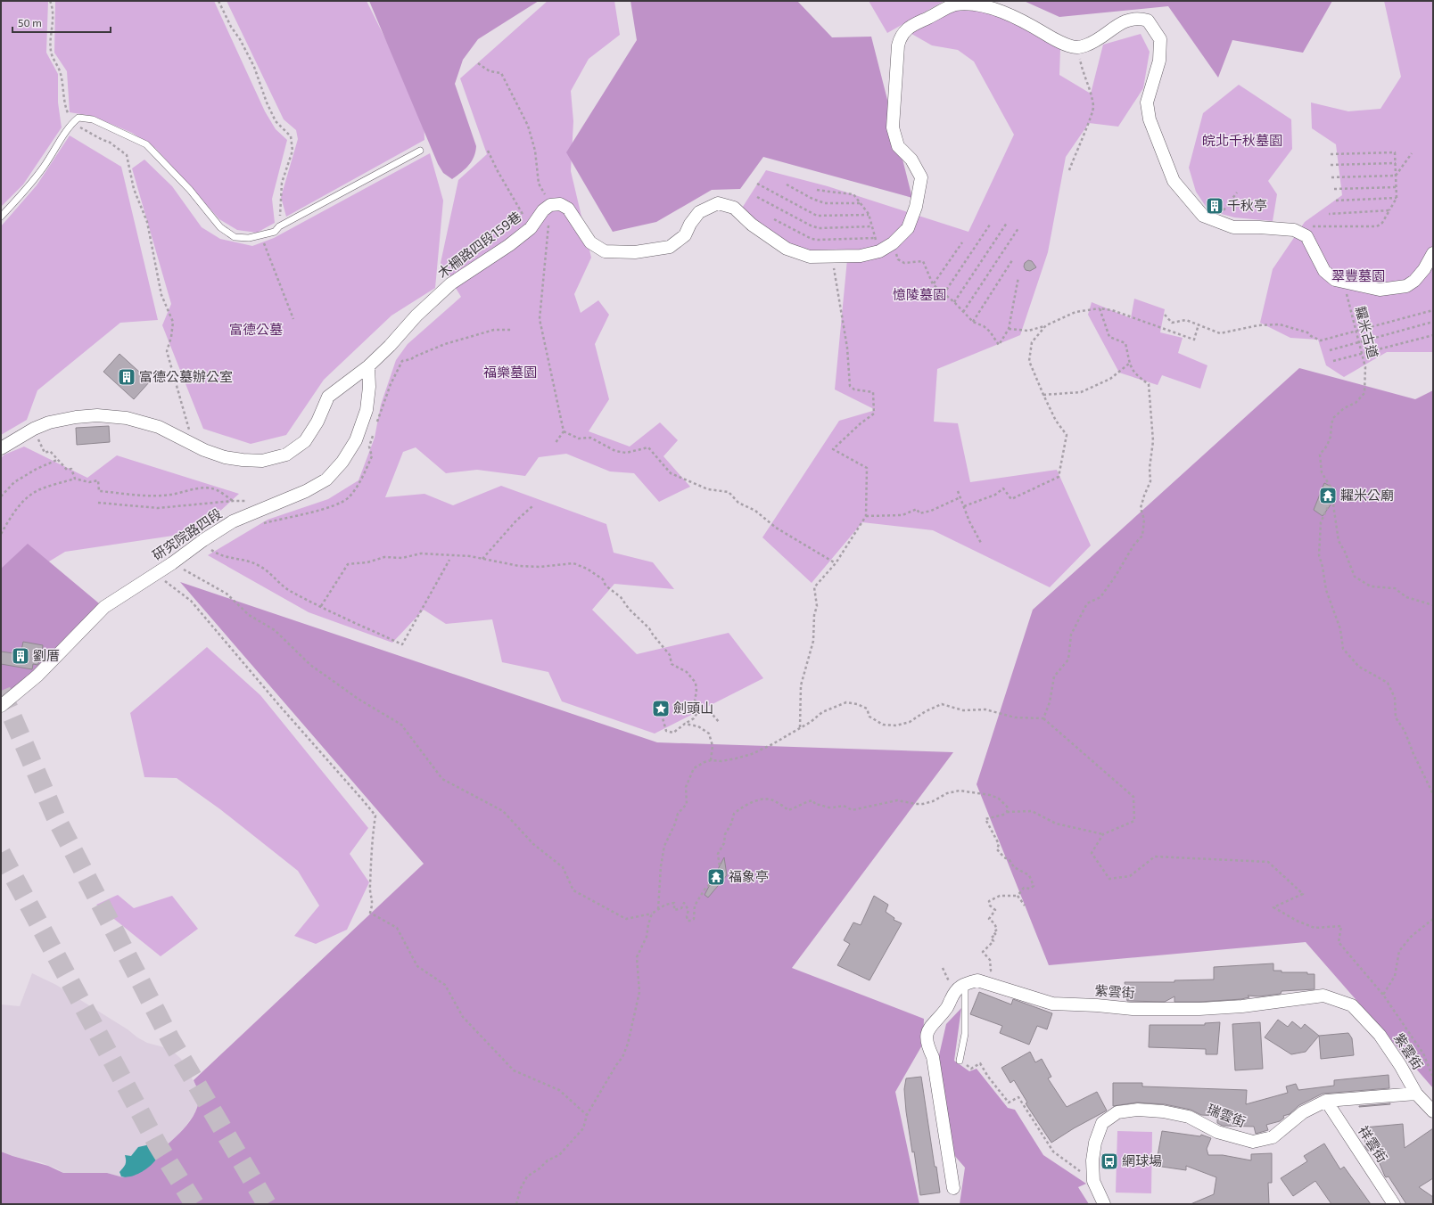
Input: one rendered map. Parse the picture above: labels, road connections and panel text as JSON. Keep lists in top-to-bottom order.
{
  "streets": {
    "street": [
      "木柵路四段159巷",
      "研究院路四段",
      "紫雲街",
      "瑞雲街",
      "祥雲街"
    ],
    "path": ["糶米古道"]
  },
  "crossings": [
    ["木柵路四段159巷", "研究院路四段"],
    ["紫雲街", "瑞雲街"],
    ["瑞雲街", "祥雲街"]
  ],
  "parks": [
    "皖北千秋墓園",
    "翠豐墓園",
    "憶陵墓園",
    "富德公墓",
    "福樂墓園"
  ],
  "places": {
    "building": ["千秋亭", "富德公墓辦公室", "劉厝"],
    "temple": ["糶米公廟", "福象亭"],
    "place": ["劍頭山"],
    "bus stop": ["網球場"]
  },
  "scale_bar": "50 m"
}
